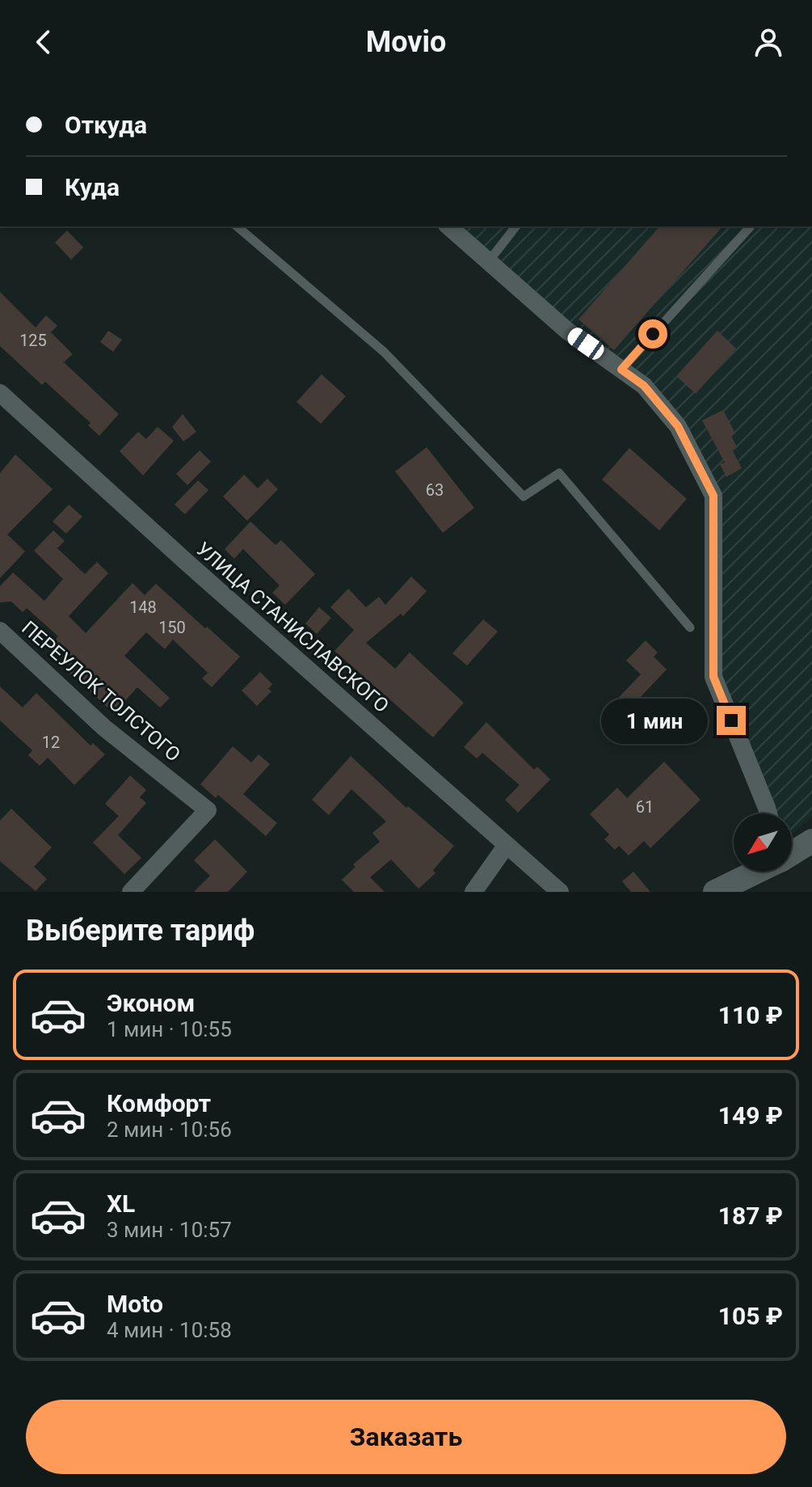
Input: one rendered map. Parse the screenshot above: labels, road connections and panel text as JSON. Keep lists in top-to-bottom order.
{
  "streets": {
    "street": ["УЛИЦА СТАНИСЛАВСКОГО", "ПЕРЕУЛОК ТОЛСТОГО"]
  },
  "house_numbers": [
    "125",
    "63",
    "148",
    "150",
    "12",
    "61"
  ],
  "north": "bottom left",
  "page": {
    "header": "Movio",
    "banner": ["Откуда", "Куда"],
    "bubble": "1 мин",
    "heading": "Выберите тариф",
    "list": [
      {
        "name": "Эконом",
        "note": "1 мин · 10:55",
        "value": "110 ₽"
      },
      {
        "name": "Комфорт",
        "note": "2 мин · 10:56",
        "value": "149 ₽"
      },
      {
        "name": "XL",
        "note": "3 мин · 10:57",
        "value": "187 ₽"
      },
      {
        "name": "Moto",
        "note": "4 мин · 10:58",
        "value": "105 ₽"
      }
    ],
    "buttons": "Заказать"
  }
}
